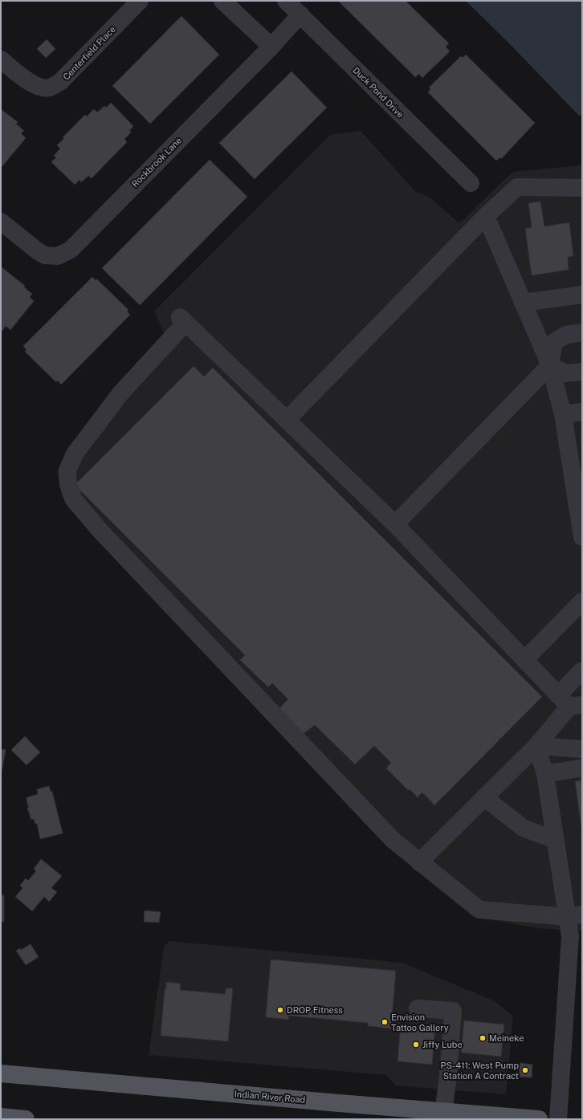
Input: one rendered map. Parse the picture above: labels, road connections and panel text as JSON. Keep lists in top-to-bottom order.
{
  "streets": {
    "main road": ["Indian River Road"],
    "street": ["Centerfield Place", "Duck Pond Drive", "Rockbrook Lane"]
  },
  "crossings": [
    ["Duck Pond Drive", "Rockbrook Lane"]
  ],
  "places": [
    "DROP Fitness",
    "Envision Tattoo Gallery",
    "Meineke",
    "Jiffy Lube",
    "PS-411: West Pump Station A Contract"
  ]
}
